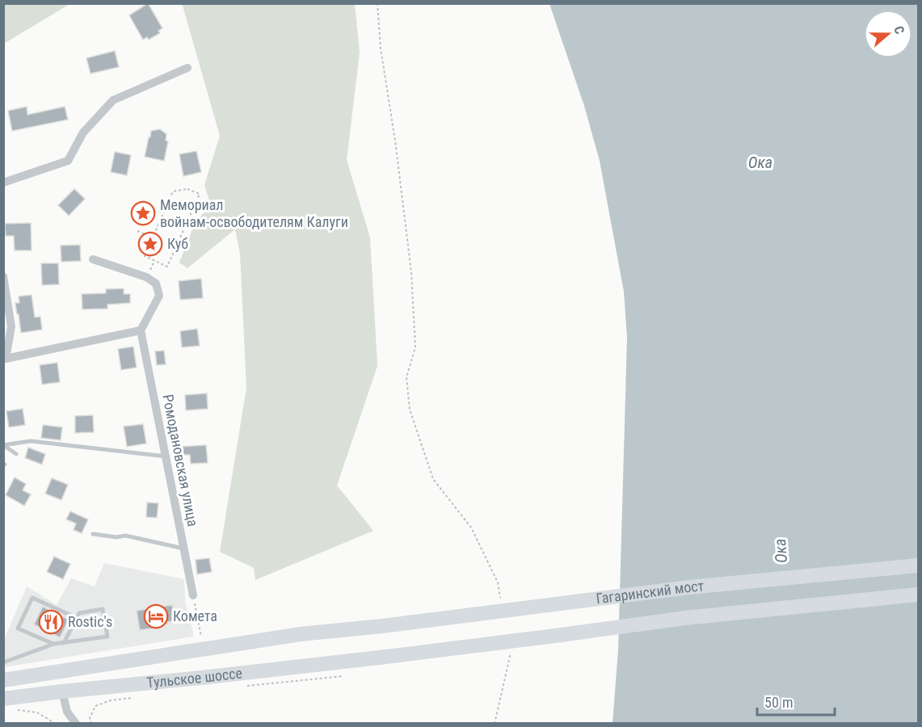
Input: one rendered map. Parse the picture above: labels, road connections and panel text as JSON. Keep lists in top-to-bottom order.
{
  "streets": {
    "main road": ["Гагаринский мост", "Тульское шоссе"],
    "street": ["Ромодановская улица"]
  },
  "crossings": [
    ["Гагаринский мост", "Тульское шоссе"]
  ],
  "water": ["Ока"],
  "places": {
    "place": ["Мемориал войнам-освободителям Калуги", "Куб"],
    "hotel": ["Комета"],
    "restaurant": ["Rostic's"]
  },
  "scale_bar": "50 m",
  "north": "right"
}
